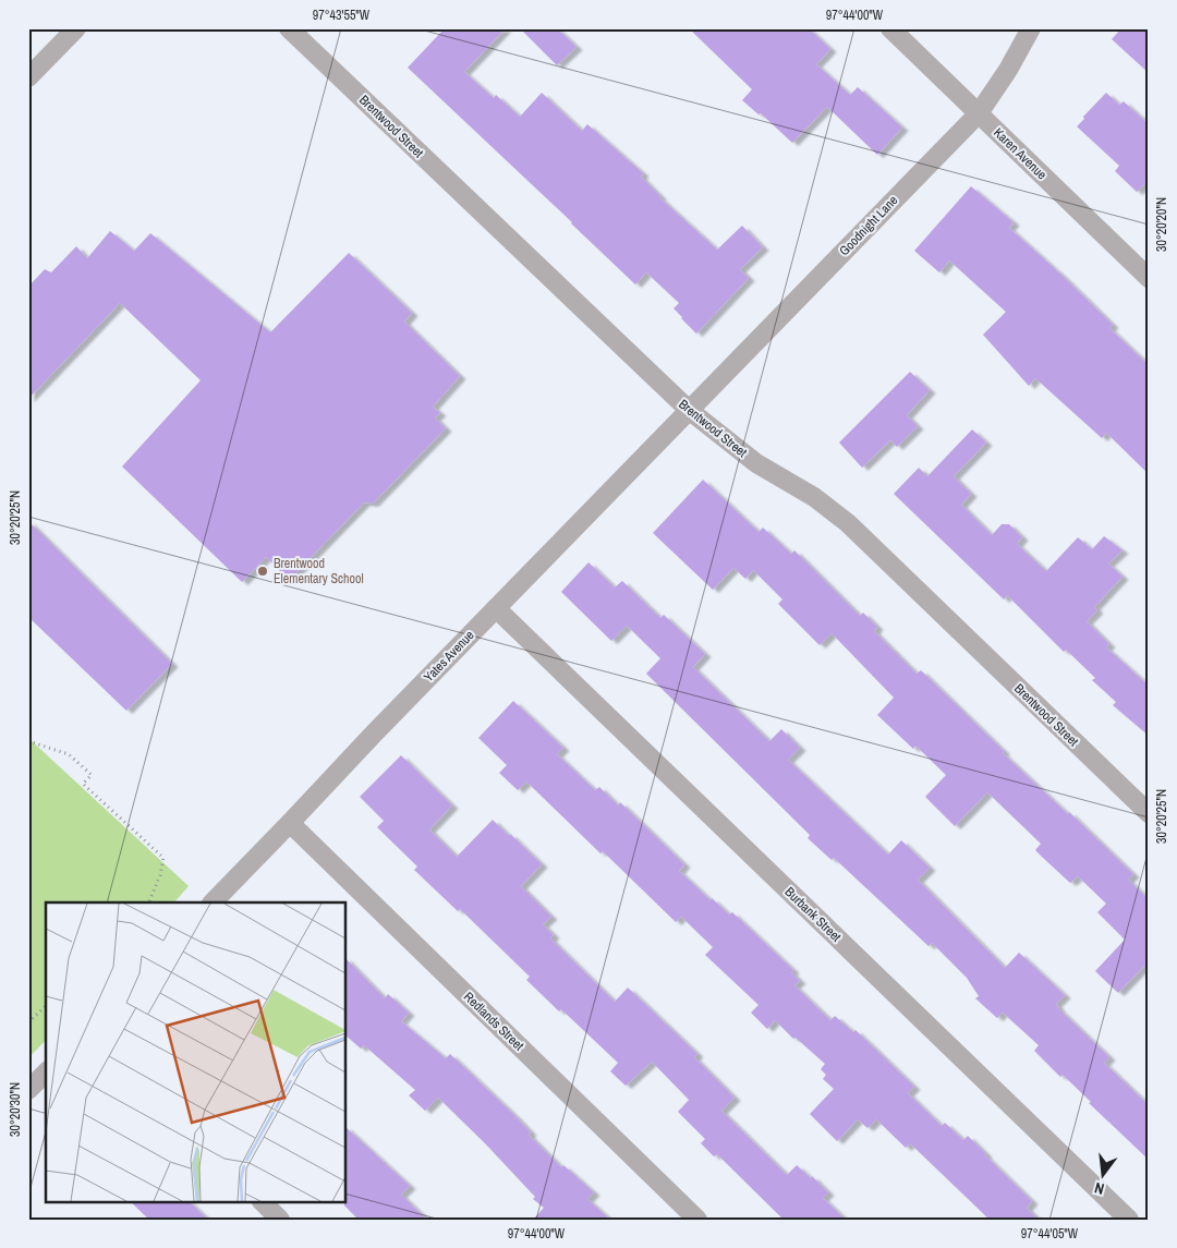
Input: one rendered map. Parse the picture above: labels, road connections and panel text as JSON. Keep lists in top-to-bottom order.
{
  "streets": {
    "street": [
      "Brentwood Street",
      "Karen Avenue",
      "Goodnight Lane",
      "Yates Avenue",
      "Burbank Street",
      "Redlands Street"
    ]
  },
  "crossings": [
    ["Brentwood Street", "Goodnight Lane"],
    ["Brentwood Street", "Yates Avenue"],
    ["Karen Avenue", "Goodnight Lane"],
    ["Goodnight Lane", "Yates Avenue"],
    ["Yates Avenue", "Burbank Street"],
    ["Yates Avenue", "Redlands Street"]
  ],
  "places": ["Brentwood Elementary School"],
  "north": "bottom",
  "coordinates": [
    "97°43'55\"W",
    "97°44'00\"W",
    "30°20'20\"N",
    "30°20'25\"N",
    "30°20'30\"N",
    "97°44'05\"W"
  ]
}
